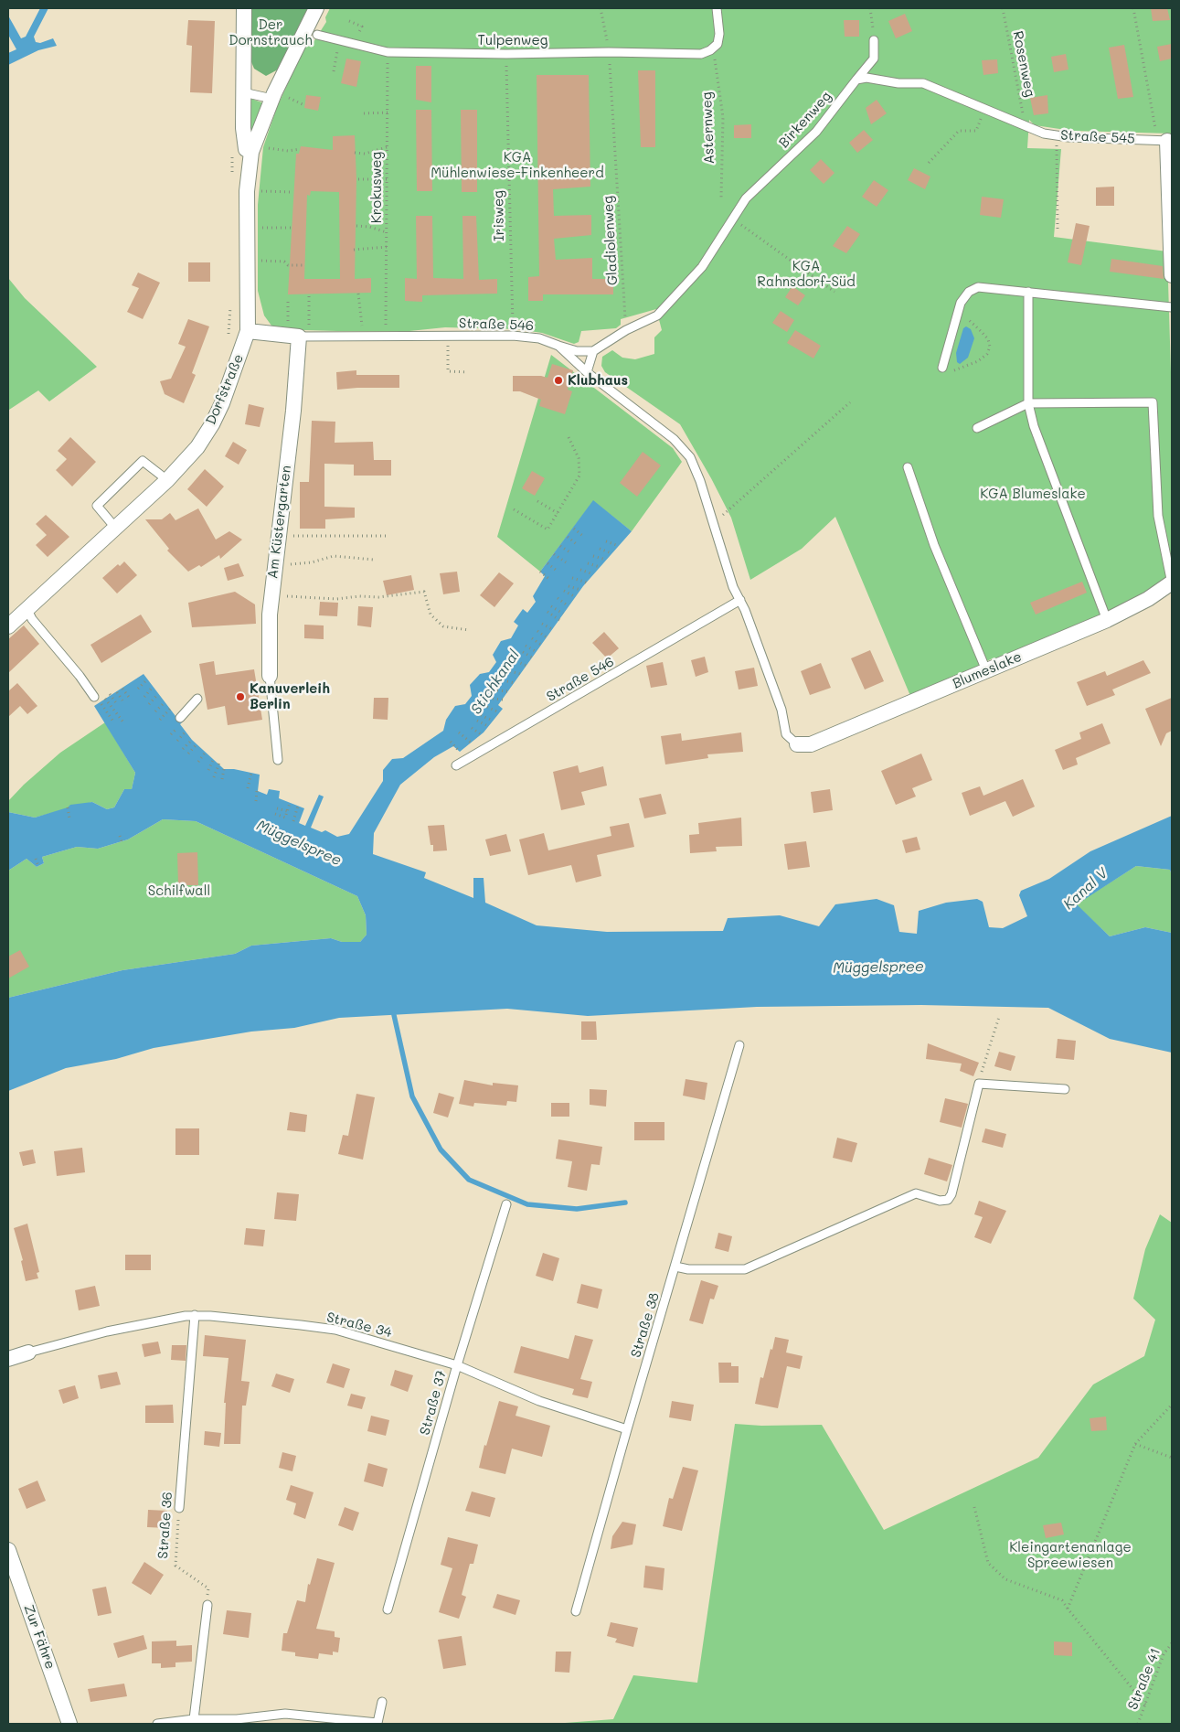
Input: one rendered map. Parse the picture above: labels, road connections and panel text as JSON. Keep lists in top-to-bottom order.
{
  "streets": {
    "street": [
      "Straße 545",
      "Dorfstraße",
      "Am Küstergarten",
      "Blumeslake",
      "Zur Fähre"
    ],
    "lane": [
      "Tulpenweg",
      "Birkenweg",
      "Straße 546",
      "Straße 34",
      "Straße 38",
      "Straße 37",
      "Straße 36"
    ],
    "path": [
      "Rosenweg",
      "Asternweg",
      "Krokusweg",
      "Irisweg",
      "Gladiolenweg",
      "Straße 41"
    ]
  },
  "crossings": [
    ["Tulpenweg", "Asternweg"],
    ["Tulpenweg", "Krokusweg"],
    ["Tulpenweg", "Irisweg"],
    ["Tulpenweg", "Gladiolenweg"],
    ["Rosenweg", "Straße 545"],
    ["Straße 546", "Am Küstergarten"],
    ["Straße 546", "Blumeslake"],
    ["Straße 34", "Straße 38"],
    ["Straße 34", "Straße 37"],
    ["Straße 34", "Straße 36"]
  ],
  "water": ["Stichkanal", "Müggelspree", "Kanal V"],
  "parks": [
    "Der Dornstrauch",
    "KGA Mühlenwiese-Finkenheerd",
    "KGA Rahnsdorf-Süd",
    "KGA Blumeslake",
    "Schilfwall",
    "Kleingartenanlage Spreewiesen"
  ],
  "places": ["Klubhaus", "Kanuverleih Berlin"]
}
